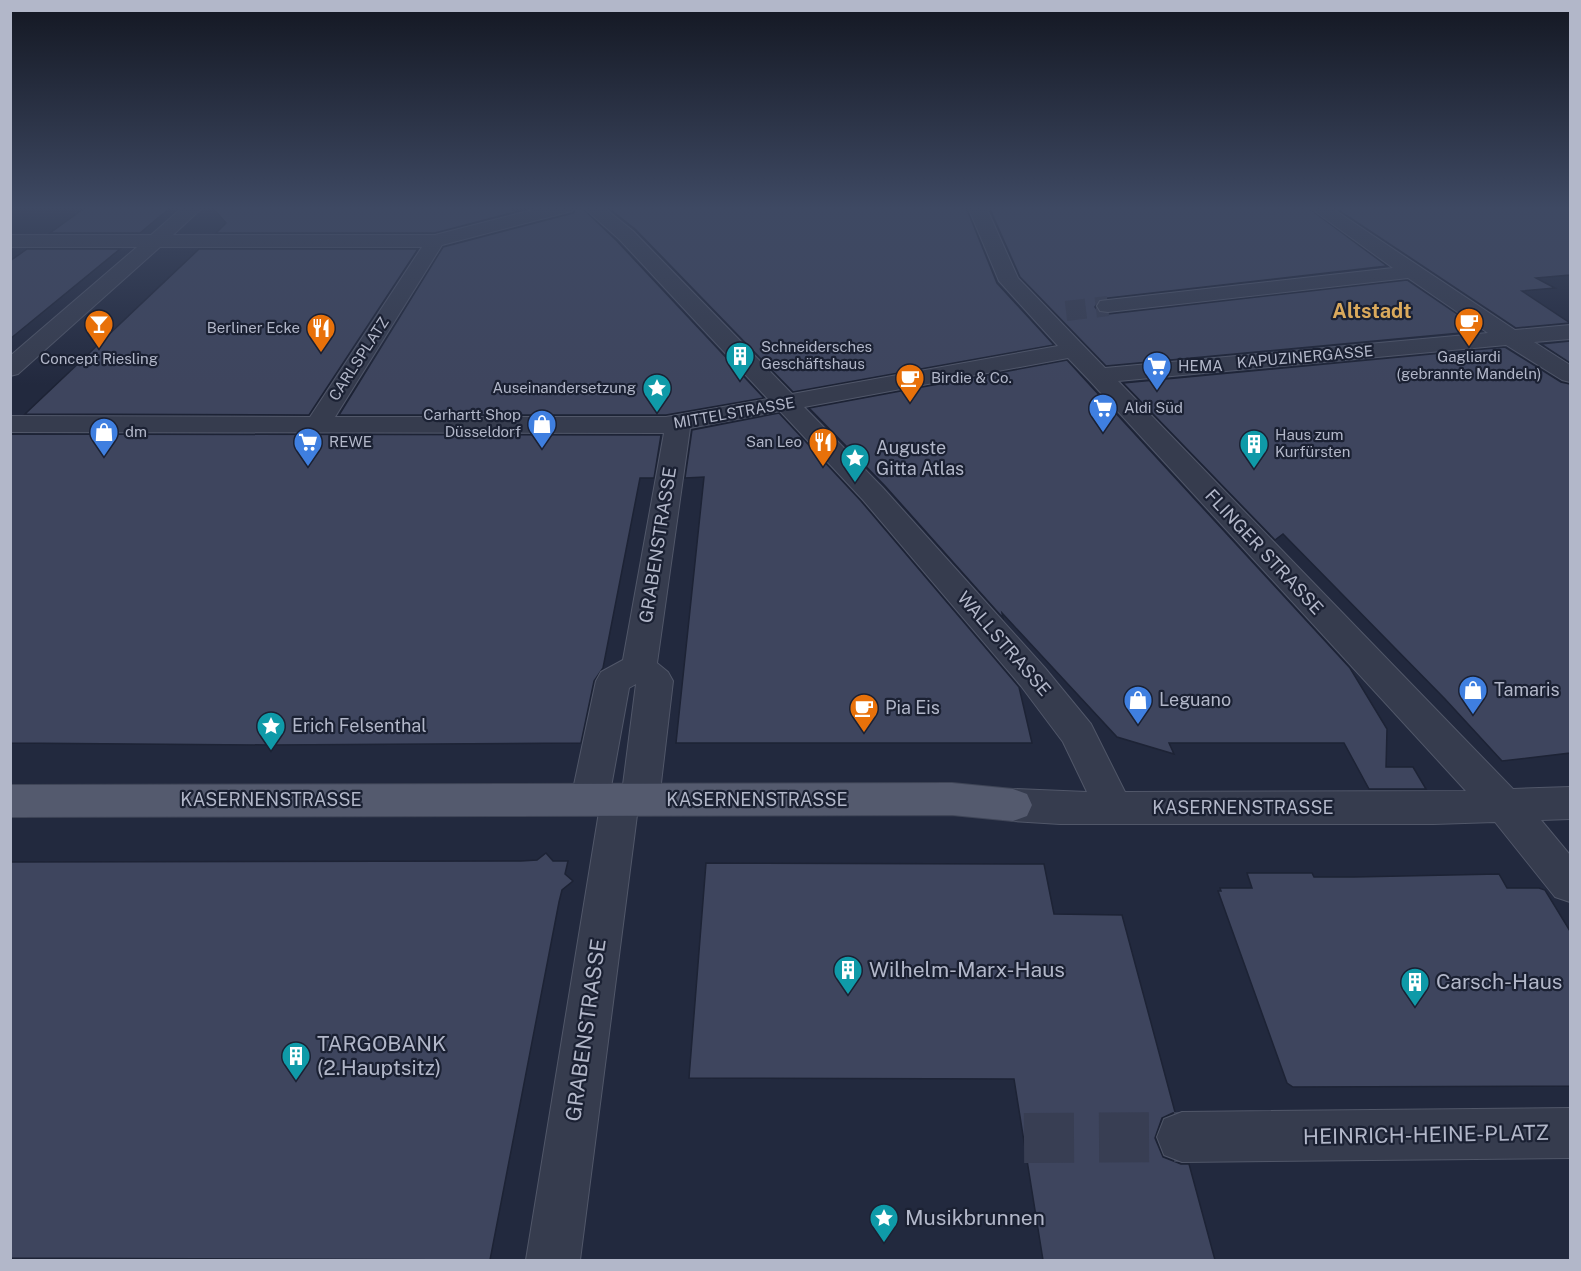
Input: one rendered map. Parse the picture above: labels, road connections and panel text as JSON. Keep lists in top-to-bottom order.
{
  "streets": {
    "main road": ["KASERNENSTRASSE"],
    "street": [
      "KAPUZINERGASSE",
      "CARLSPLATZ",
      "MITTELSTRASSE",
      "GRABENSTRASSE",
      "FLINGER STRASSE",
      "WALLSTRASSE",
      "HEINRICH-HEINE-PLATZ"
    ]
  },
  "crossings": [
    ["KAPUZINERGASSE", "FLINGER STRASSE"],
    ["CARLSPLATZ", "MITTELSTRASSE"],
    ["MITTELSTRASSE", "GRABENSTRASSE"],
    ["MITTELSTRASSE", "FLINGER STRASSE"],
    ["MITTELSTRASSE", "WALLSTRASSE"],
    ["GRABENSTRASSE", "KASERNENSTRASSE"],
    ["FLINGER STRASSE", "KASERNENSTRASSE"],
    ["WALLSTRASSE", "KASERNENSTRASSE"]
  ],
  "districts": ["Altstadt"],
  "places": {
    "cafe": ["Gagliardi (gebrannte Mandeln)", "Birdie & Co.", "Pia Eis"],
    "bar": ["Concept Riesling"],
    "restaurant": ["Berliner Ecke", "San Leo"],
    "building": [
      "Schneidersches Geschäftshaus",
      "Haus zum Kurfürsten",
      "Wilhelm-Marx-Haus",
      "Carsch-Haus",
      "TARGOBANK (2.Hauptsitz)"
    ],
    "supermarket": ["HEMA", "Aldi Süd", "REWE"],
    "place": [
      "Auseinandersetzung",
      "Auguste Gitta Atlas",
      "Erich Felsenthal",
      "Musikbrunnen"
    ],
    "shop": [
      "Carhartt Shop Düsseldorf",
      "dm",
      "Tamaris",
      "Leguano"
    ]
  }
}
